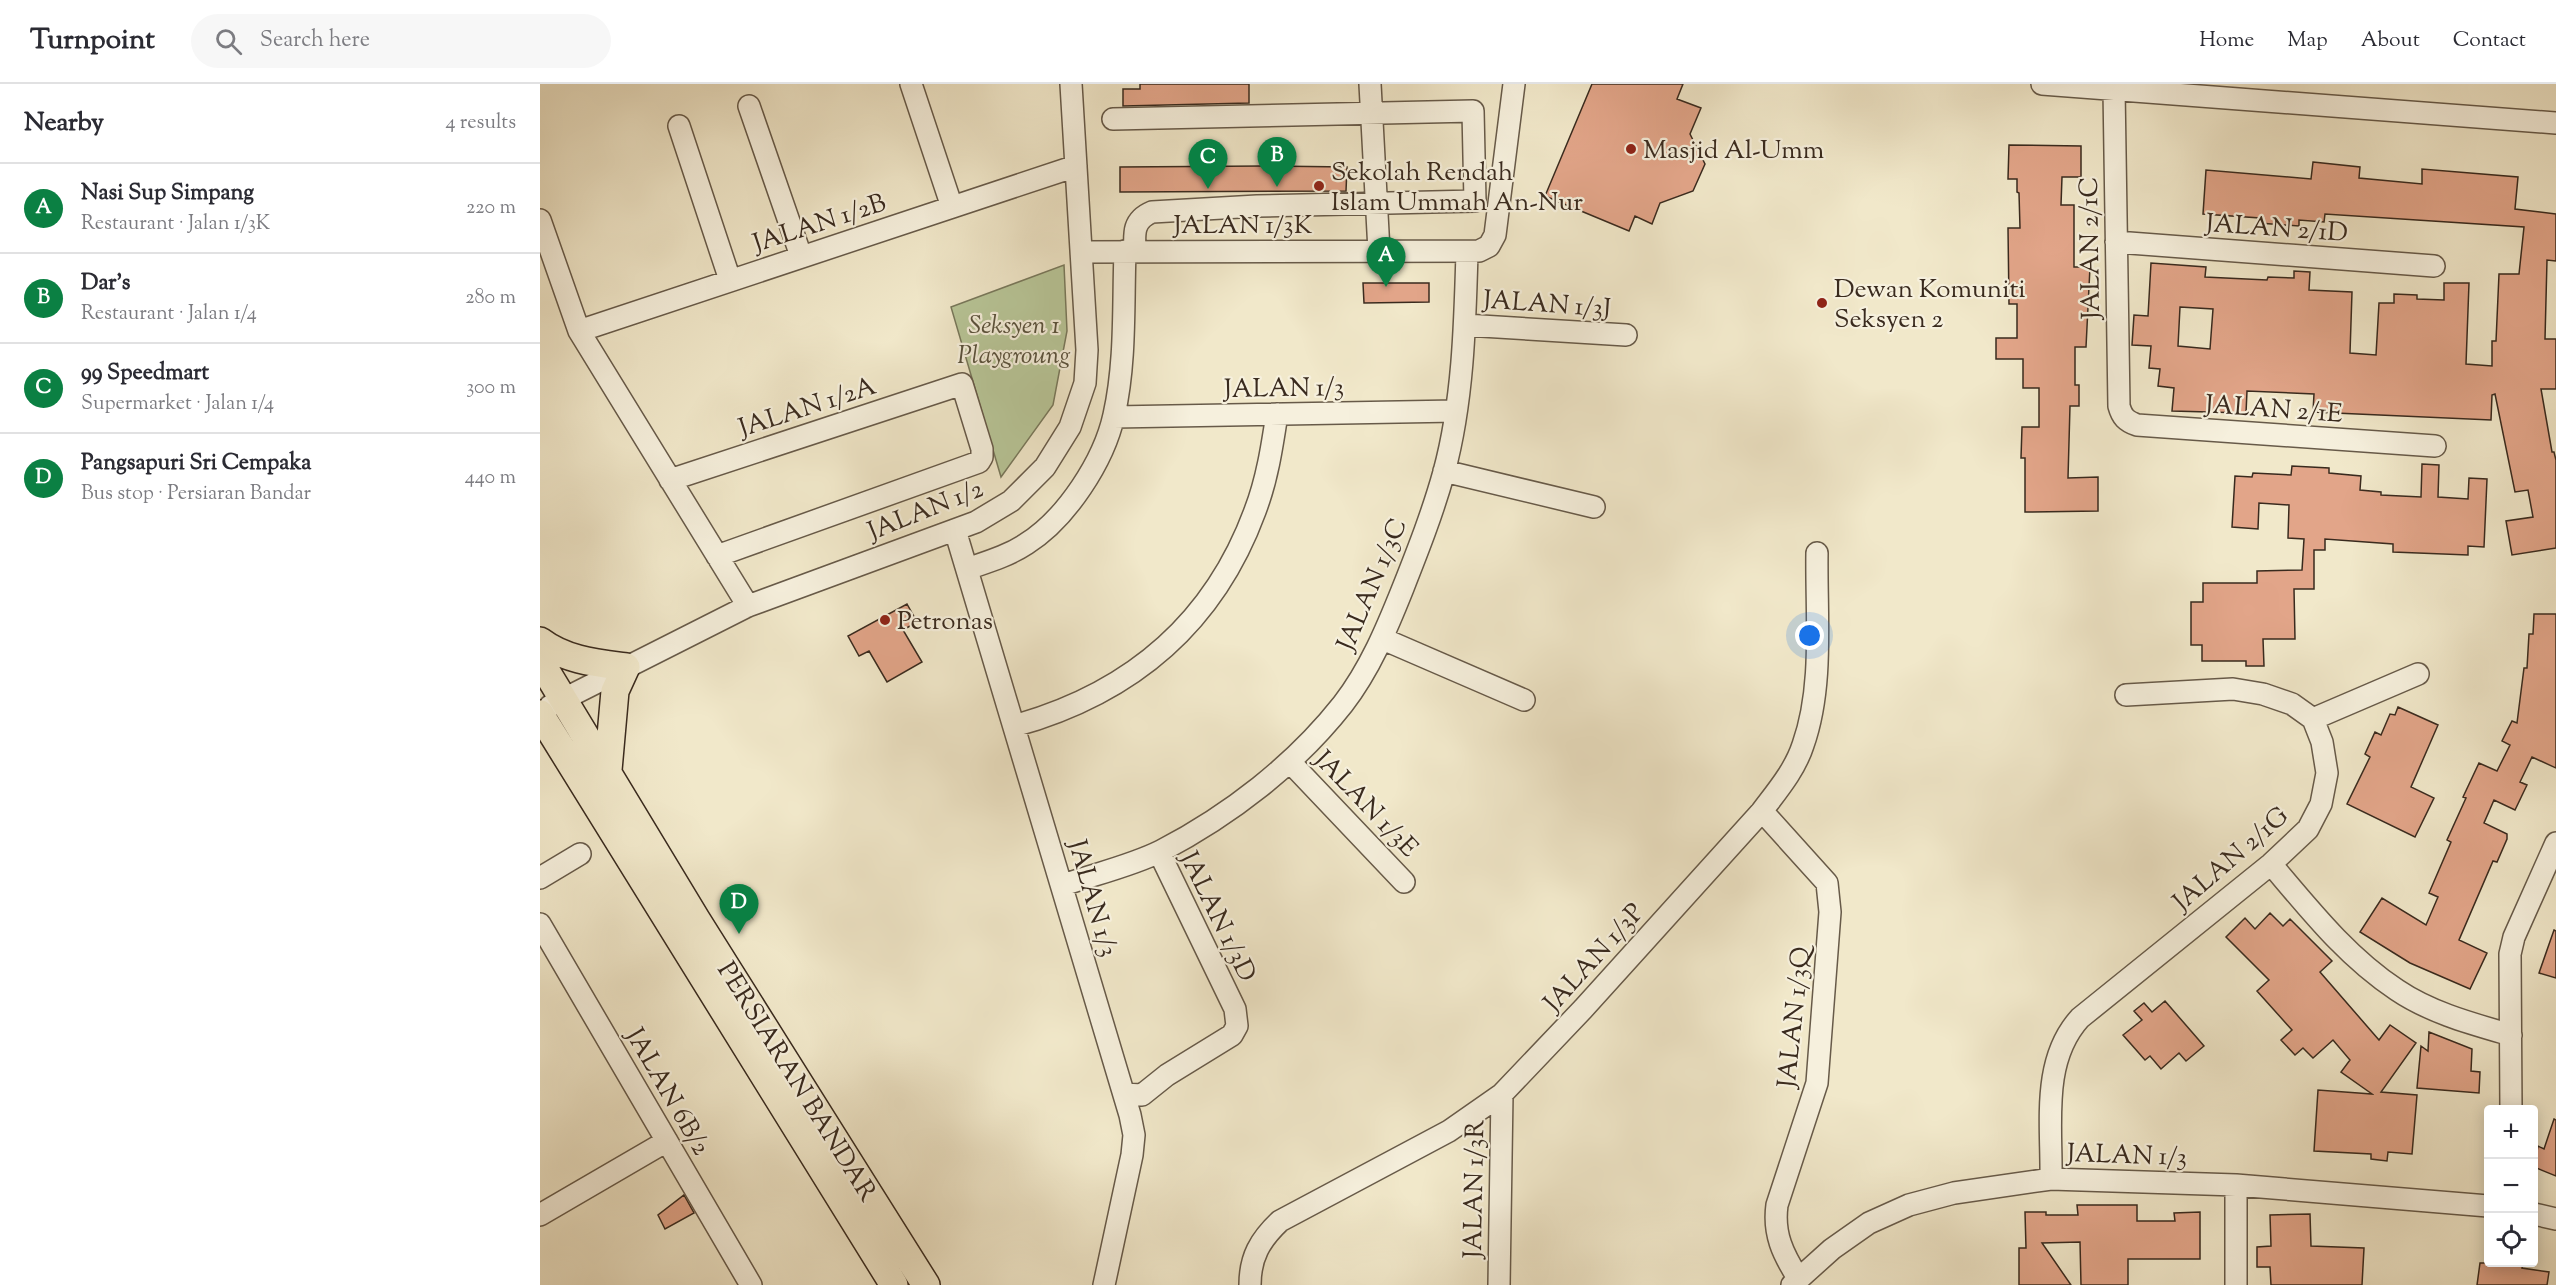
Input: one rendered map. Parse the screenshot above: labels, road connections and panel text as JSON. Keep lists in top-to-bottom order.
{
  "streets": {
    "main road": ["PERSIARAN BANDAR"],
    "street": [
      "JALAN 1/2B",
      "JALAN 1/3K",
      "JALAN 2/1D",
      "JALAN 2/1C",
      "JALAN 1/3J",
      "JALAN 1/3",
      "JALAN 1/2A",
      "JALAN 2/1E",
      "JALAN 1/2",
      "JALAN 1/3C",
      "JALAN 1/3E",
      "JALAN 2/1G",
      "JALAN 1/3D",
      "JALAN 1/3P",
      "JALAN 1/3Q",
      "JALAN 6B/2",
      "JALAN 1/3R"
    ]
  },
  "crossings": [
    ["JALAN 1/2B", "JALAN 1/2"],
    ["JALAN 1/3K", "JALAN 1/2"],
    ["JALAN 1/3K", "JALAN 1/3C"],
    ["JALAN 2/1D", "JALAN 2/1C"],
    ["JALAN 2/1C", "JALAN 2/1E"],
    ["JALAN 1/3J", "JALAN 1/3C"],
    ["JALAN 1/3", "JALAN 1/2"],
    ["JALAN 1/3", "JALAN 1/3C"],
    ["JALAN 1/3", "JALAN 2/1G"],
    ["JALAN 1/3", "JALAN 1/3D"],
    ["JALAN 1/3", "JALAN 1/3Q"],
    ["JALAN 1/2", "PERSIARAN BANDAR"],
    ["JALAN 1/3C", "JALAN 1/3E"],
    ["JALAN 1/3C", "JALAN 1/3D"],
    ["JALAN 1/3P", "JALAN 1/3Q"],
    ["JALAN 1/3P", "JALAN 1/3R"]
  ],
  "parks": ["Seksyen 1 Playgroung"],
  "places": [
    "Masjid Al-Umm",
    "Sekolah Rendah Islam Ummah An-Nur",
    "Dewan Komuniti Seksyen 2",
    "Petronas"
  ],
  "page": {
    "header": "Turnpoint",
    "search": "Search here",
    "nav": [
      "Home",
      "Map",
      "About",
      "Contact"
    ],
    "heading": ["Nearby", "4 results"],
    "pins": [
      "B",
      "C",
      "A",
      "D"
    ],
    "list": [
      {
        "mark": "A",
        "name": "Nasi Sup Simpang",
        "note": "Restaurant · Jalan 1/3K",
        "value": "220 m"
      },
      {
        "mark": "B",
        "name": "Dar's",
        "note": "Restaurant · Jalan 1/4",
        "value": "280 m"
      },
      {
        "mark": "C",
        "name": "99 Speedmart",
        "note": "Supermarket · Jalan 1/4",
        "value": "300 m"
      },
      {
        "mark": "D",
        "name": "Pangsapuri Sri Cempaka",
        "note": "Bus stop · Persiaran Bandar",
        "value": "440 m"
      }
    ],
    "map_buttons": ["+", "−"]
  }
}
